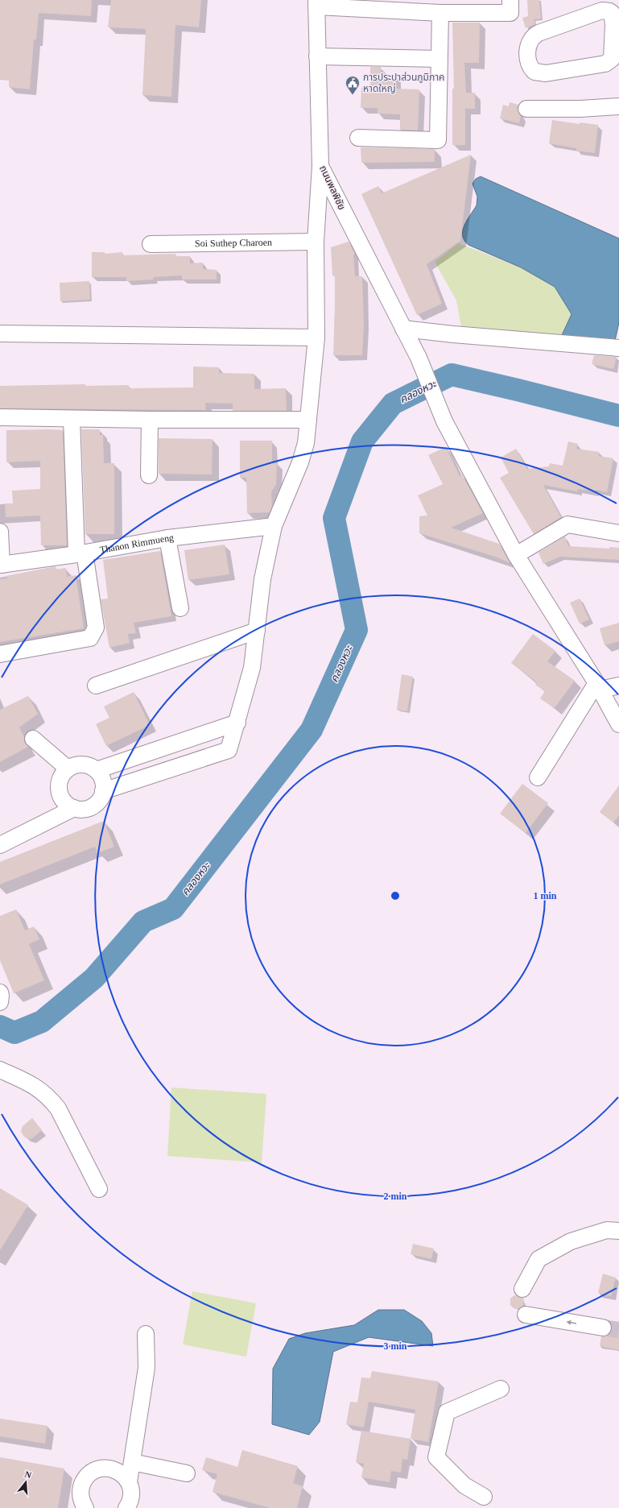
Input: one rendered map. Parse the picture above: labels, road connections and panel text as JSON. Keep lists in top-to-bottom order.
{
  "streets": {
    "street": ["ถนนพลพิชัย", "Soi Suthep Charoen", "Thanon Rimmueng"]
  },
  "water": ["คลองหวะ"],
  "places": {
    "public building": ["การประปาส่วนภูมิภาค หาดใหญ่"]
  },
  "north": "top",
  "rings": ["1 min", "2 min", "3 min"]
}
